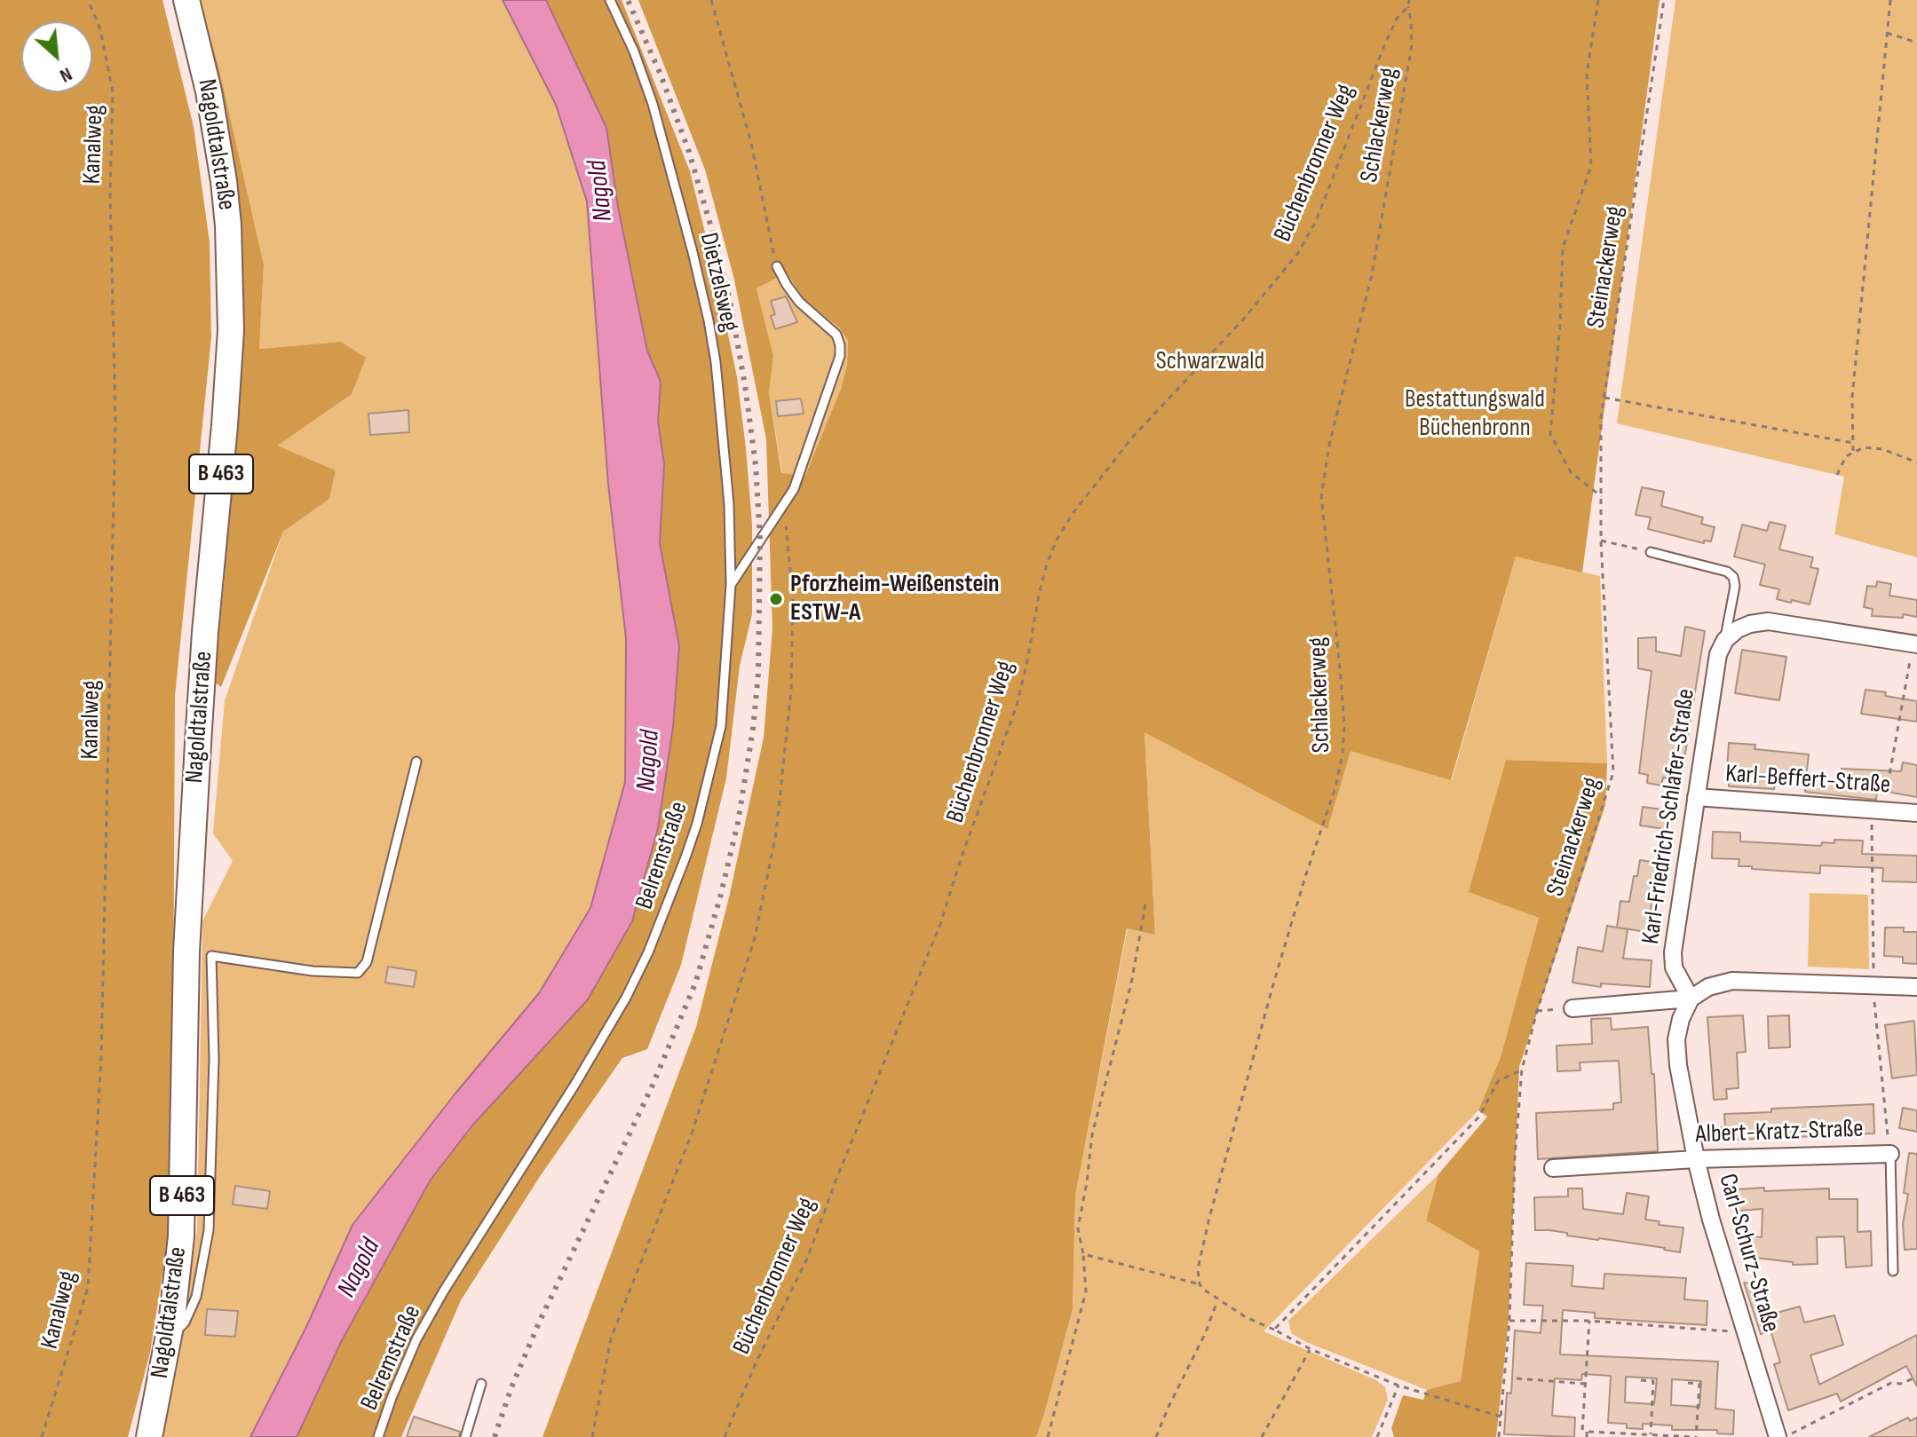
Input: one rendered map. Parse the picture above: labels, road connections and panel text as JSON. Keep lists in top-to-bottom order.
{
  "streets": {
    "main road": ["Nagoldtalstraße", "B 463"],
    "street": [
      "Karl-Beffert-Straße",
      "Karl-Friedrich-Schlafer-Straße",
      "Albert-Kratz-Straße",
      "Carl-Schurz-Straße"
    ],
    "lane": ["Dietzelsweg", "Belremstraße"],
    "path": [
      "Schlackerweg",
      "Kanalweg",
      "Büchenbronner Weg",
      "Steinackerweg"
    ]
  },
  "crossings": [
    ["Schlackerweg", "Büchenbronner Weg"],
    ["Dietzelsweg", "Belremstraße"],
    ["Karl-Beffert-Straße", "Karl-Friedrich-Schlafer-Straße"],
    ["Karl-Friedrich-Schlafer-Straße", "Carl-Schurz-Straße"],
    ["Albert-Kratz-Straße", "Carl-Schurz-Straße"]
  ],
  "water": ["Nagold"],
  "parks": ["Schwarzwald", "Bestattungswald Büchenbronn"],
  "places": ["Pforzheim-Weißenstein ESTW-A"],
  "north": "bottom right"
}
